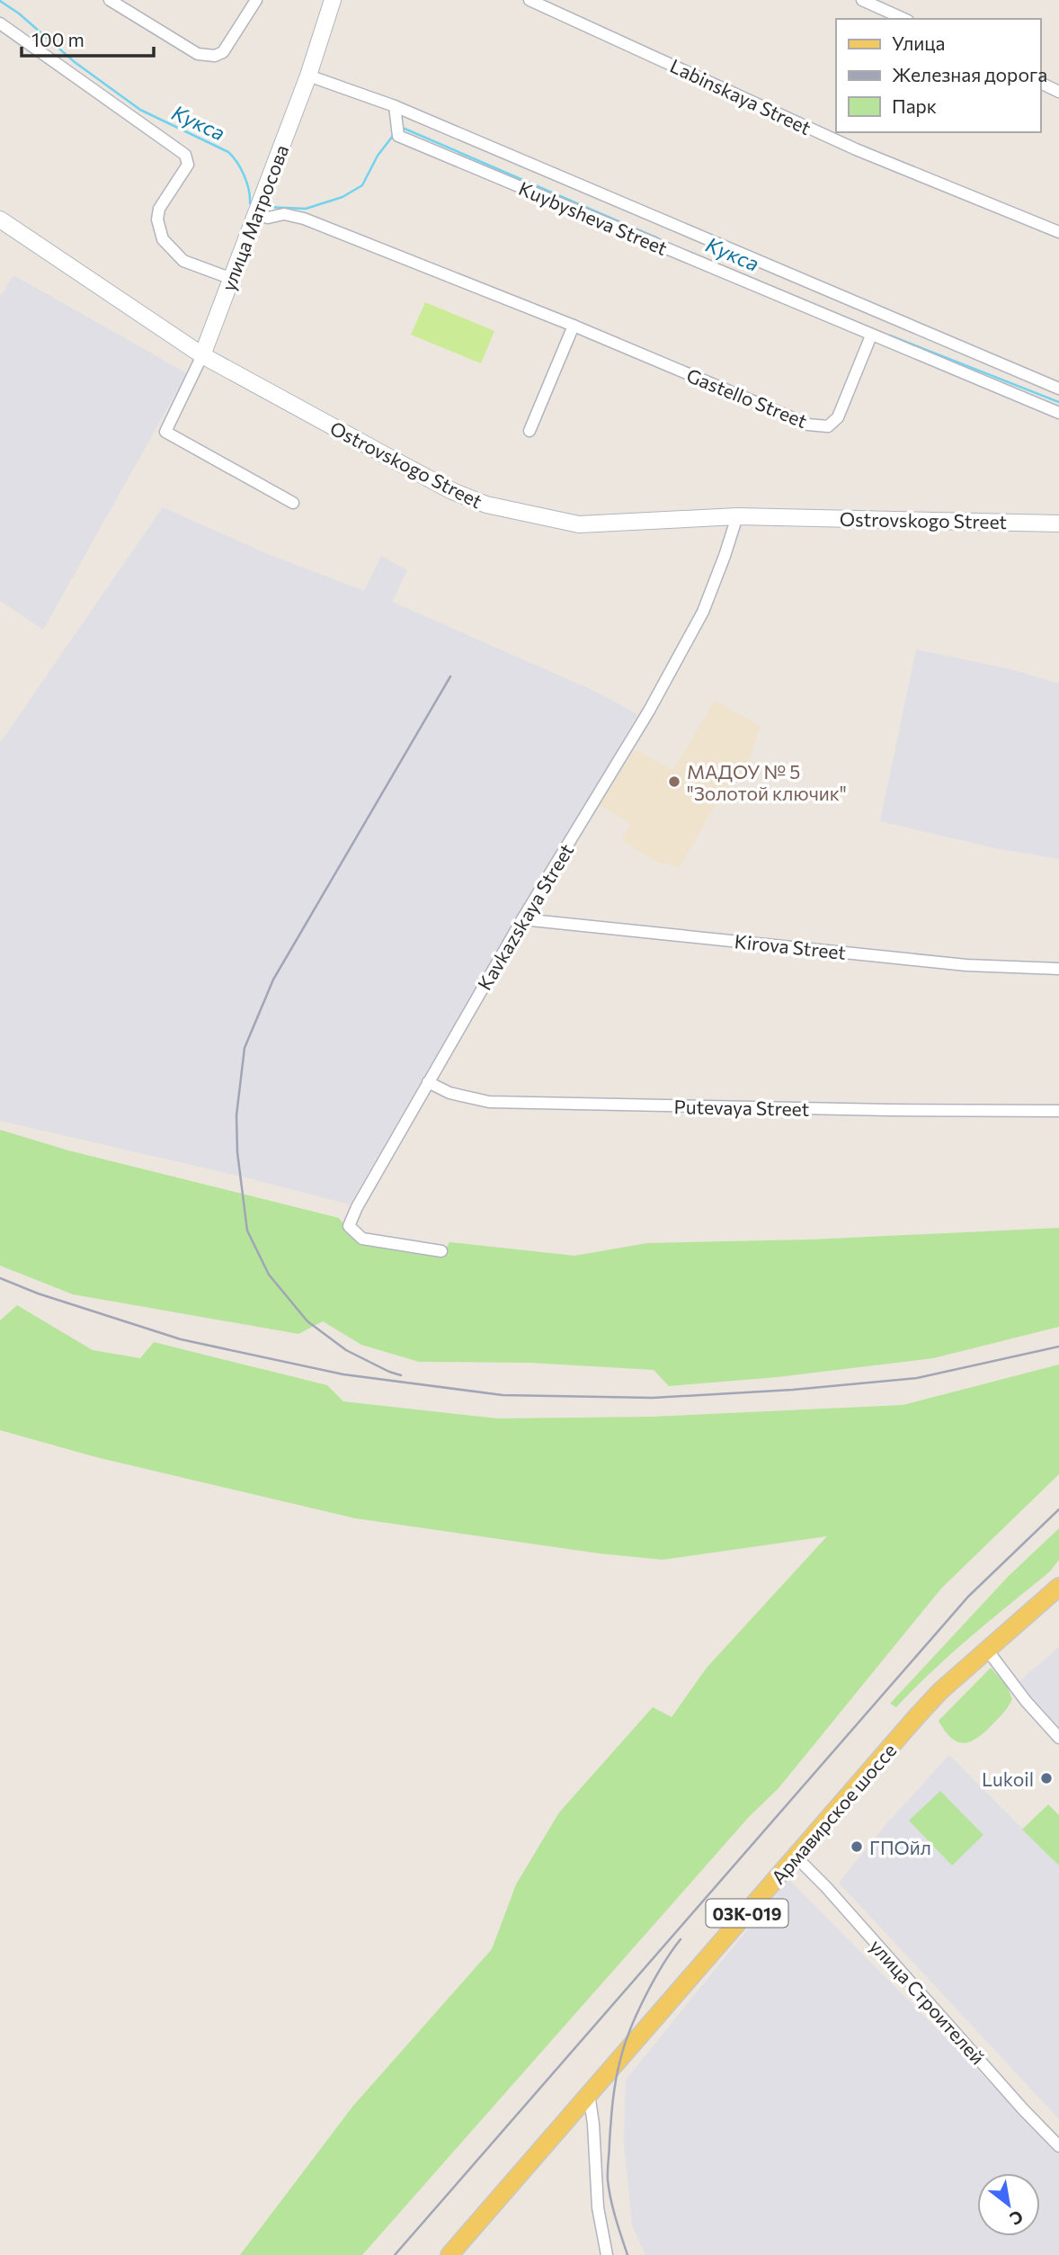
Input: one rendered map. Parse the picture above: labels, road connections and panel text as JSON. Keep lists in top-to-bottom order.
{
  "streets": {
    "main road": ["Армавирское шоссе", "03К-019"],
    "street": [
      "Labinskaya Street",
      "улица Матросова",
      "Kuybysheva Street",
      "Gastello Street",
      "Ostrovskogo Street",
      "Kavkazskaya Street",
      "Kirova Street",
      "Putevaya Street",
      "улица Строителей"
    ]
  },
  "crossings": [
    ["улица Матросова", "Kuybysheva Street"],
    ["улица Матросова", "Gastello Street"],
    ["улица Матросова", "Ostrovskogo Street"],
    ["Kuybysheva Street", "Gastello Street"],
    ["Ostrovskogo Street", "Kavkazskaya Street"],
    ["Kavkazskaya Street", "Kirova Street"],
    ["Kavkazskaya Street", "Putevaya Street"],
    ["Армавирское шоссе", "улица Строителей"]
  ],
  "water": ["Кукса"],
  "places": ["МАДОУ № 5 \"Золотой ключик\"", "Lukoil", "ГПОйл"],
  "legend": ["Улица", "Железная дорога", "Парк"],
  "scale_bar": "100 m",
  "north": "bottom right"
}
